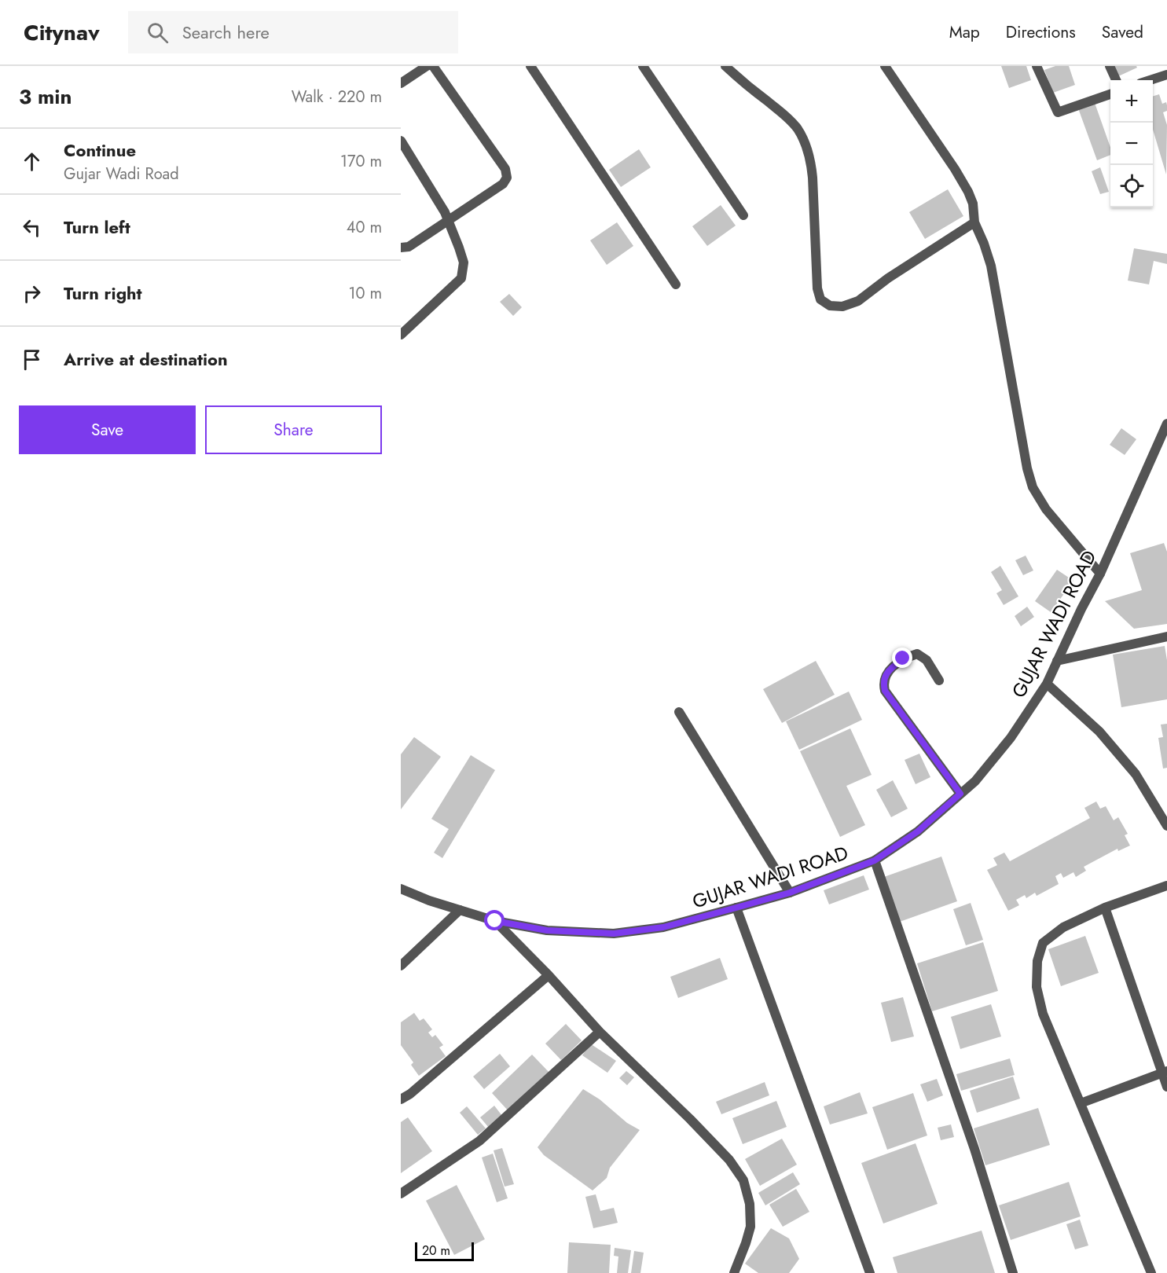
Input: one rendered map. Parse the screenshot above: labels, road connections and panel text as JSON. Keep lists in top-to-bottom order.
{
  "streets": {
    "street": ["GUJAR WADI ROAD"]
  },
  "scale_bar": "20 m",
  "page": {
    "header": "Citynav",
    "search": "Search here",
    "nav": ["Map", "Directions", "Saved"],
    "heading": ["3 min", "Walk · 220 m"],
    "map_buttons": ["+", "−"],
    "list": [
      ["Continue", "Gujar Wadi Road", "170 m"],
      ["Turn left", "40 m"],
      ["Turn right", "10 m"],
      "Arrive at destination"
    ],
    "buttons": ["Save", "Share"],
    "scale": "20 m"
  }
}
